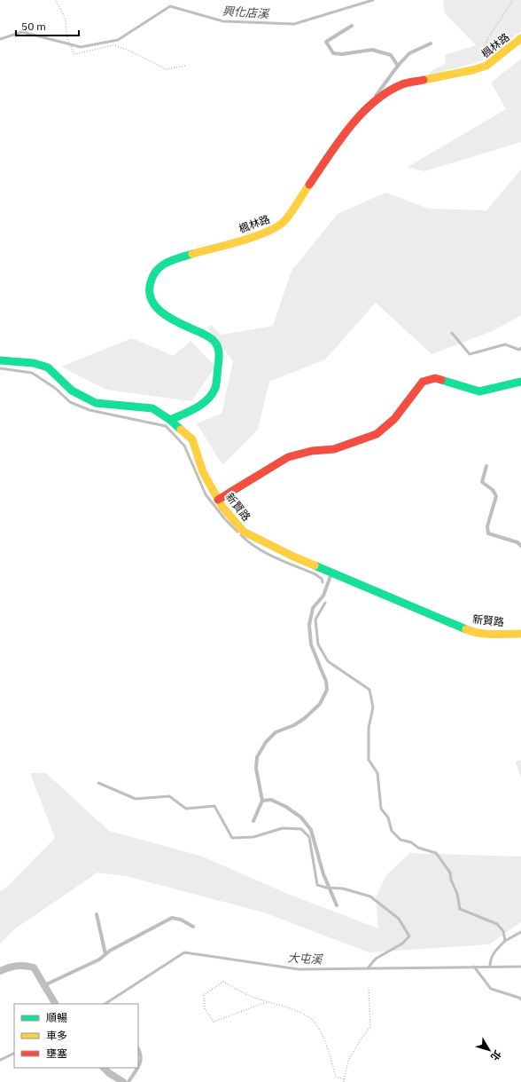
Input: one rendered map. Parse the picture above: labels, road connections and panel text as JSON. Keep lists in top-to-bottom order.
{
  "streets": {
    "street": ["楓林路", "新賢路"]
  },
  "crossings": [
    ["楓林路", "新賢路"]
  ],
  "water": ["興化店溪", "大屯溪"],
  "legend": ["順暢", "車多", "壅塞"],
  "scale_bar": "50 m",
  "north": "bottom right"
}
